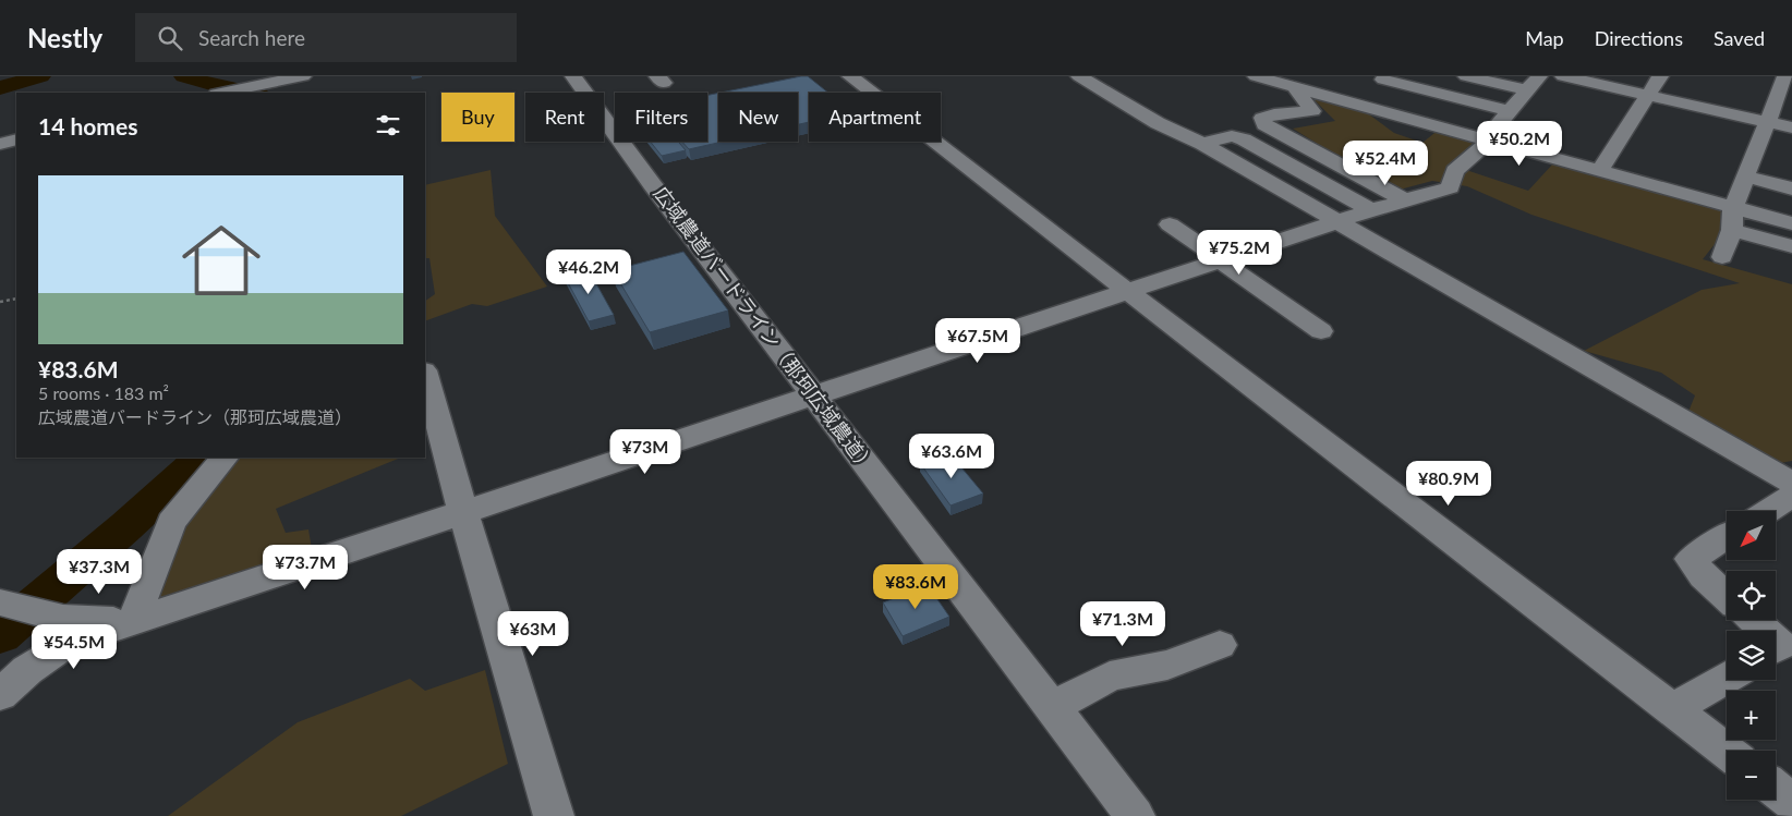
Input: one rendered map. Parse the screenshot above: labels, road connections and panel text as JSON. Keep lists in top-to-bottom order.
{
  "streets": {
    "street": ["広域農道バードライン（那珂広域農道）"]
  },
  "north": "bottom left",
  "page": {
    "header": "Nestly",
    "search": "Search here",
    "nav": ["Map", "Directions", "Saved"],
    "chip": [
      "Buy",
      "Rent",
      "Filters",
      "New",
      "Apartment"
    ],
    "heading": "14 homes",
    "price": [
      "¥50.2M",
      "¥52.4M",
      "¥75.2M",
      "¥46.2M",
      "¥67.5M",
      "¥73M",
      "¥63.6M",
      "¥80.9M",
      "¥73.7M",
      "¥37.3M",
      "¥83.6M",
      "¥71.3M",
      "¥63M",
      "¥54.5M"
    ],
    "list": [
      {
        "name": "¥83.6M",
        "note": "5 rooms · 183 m² · 広域農道バードライン（那珂広域農道）"
      }
    ],
    "map_buttons": ["+", "−"]
  }
}
